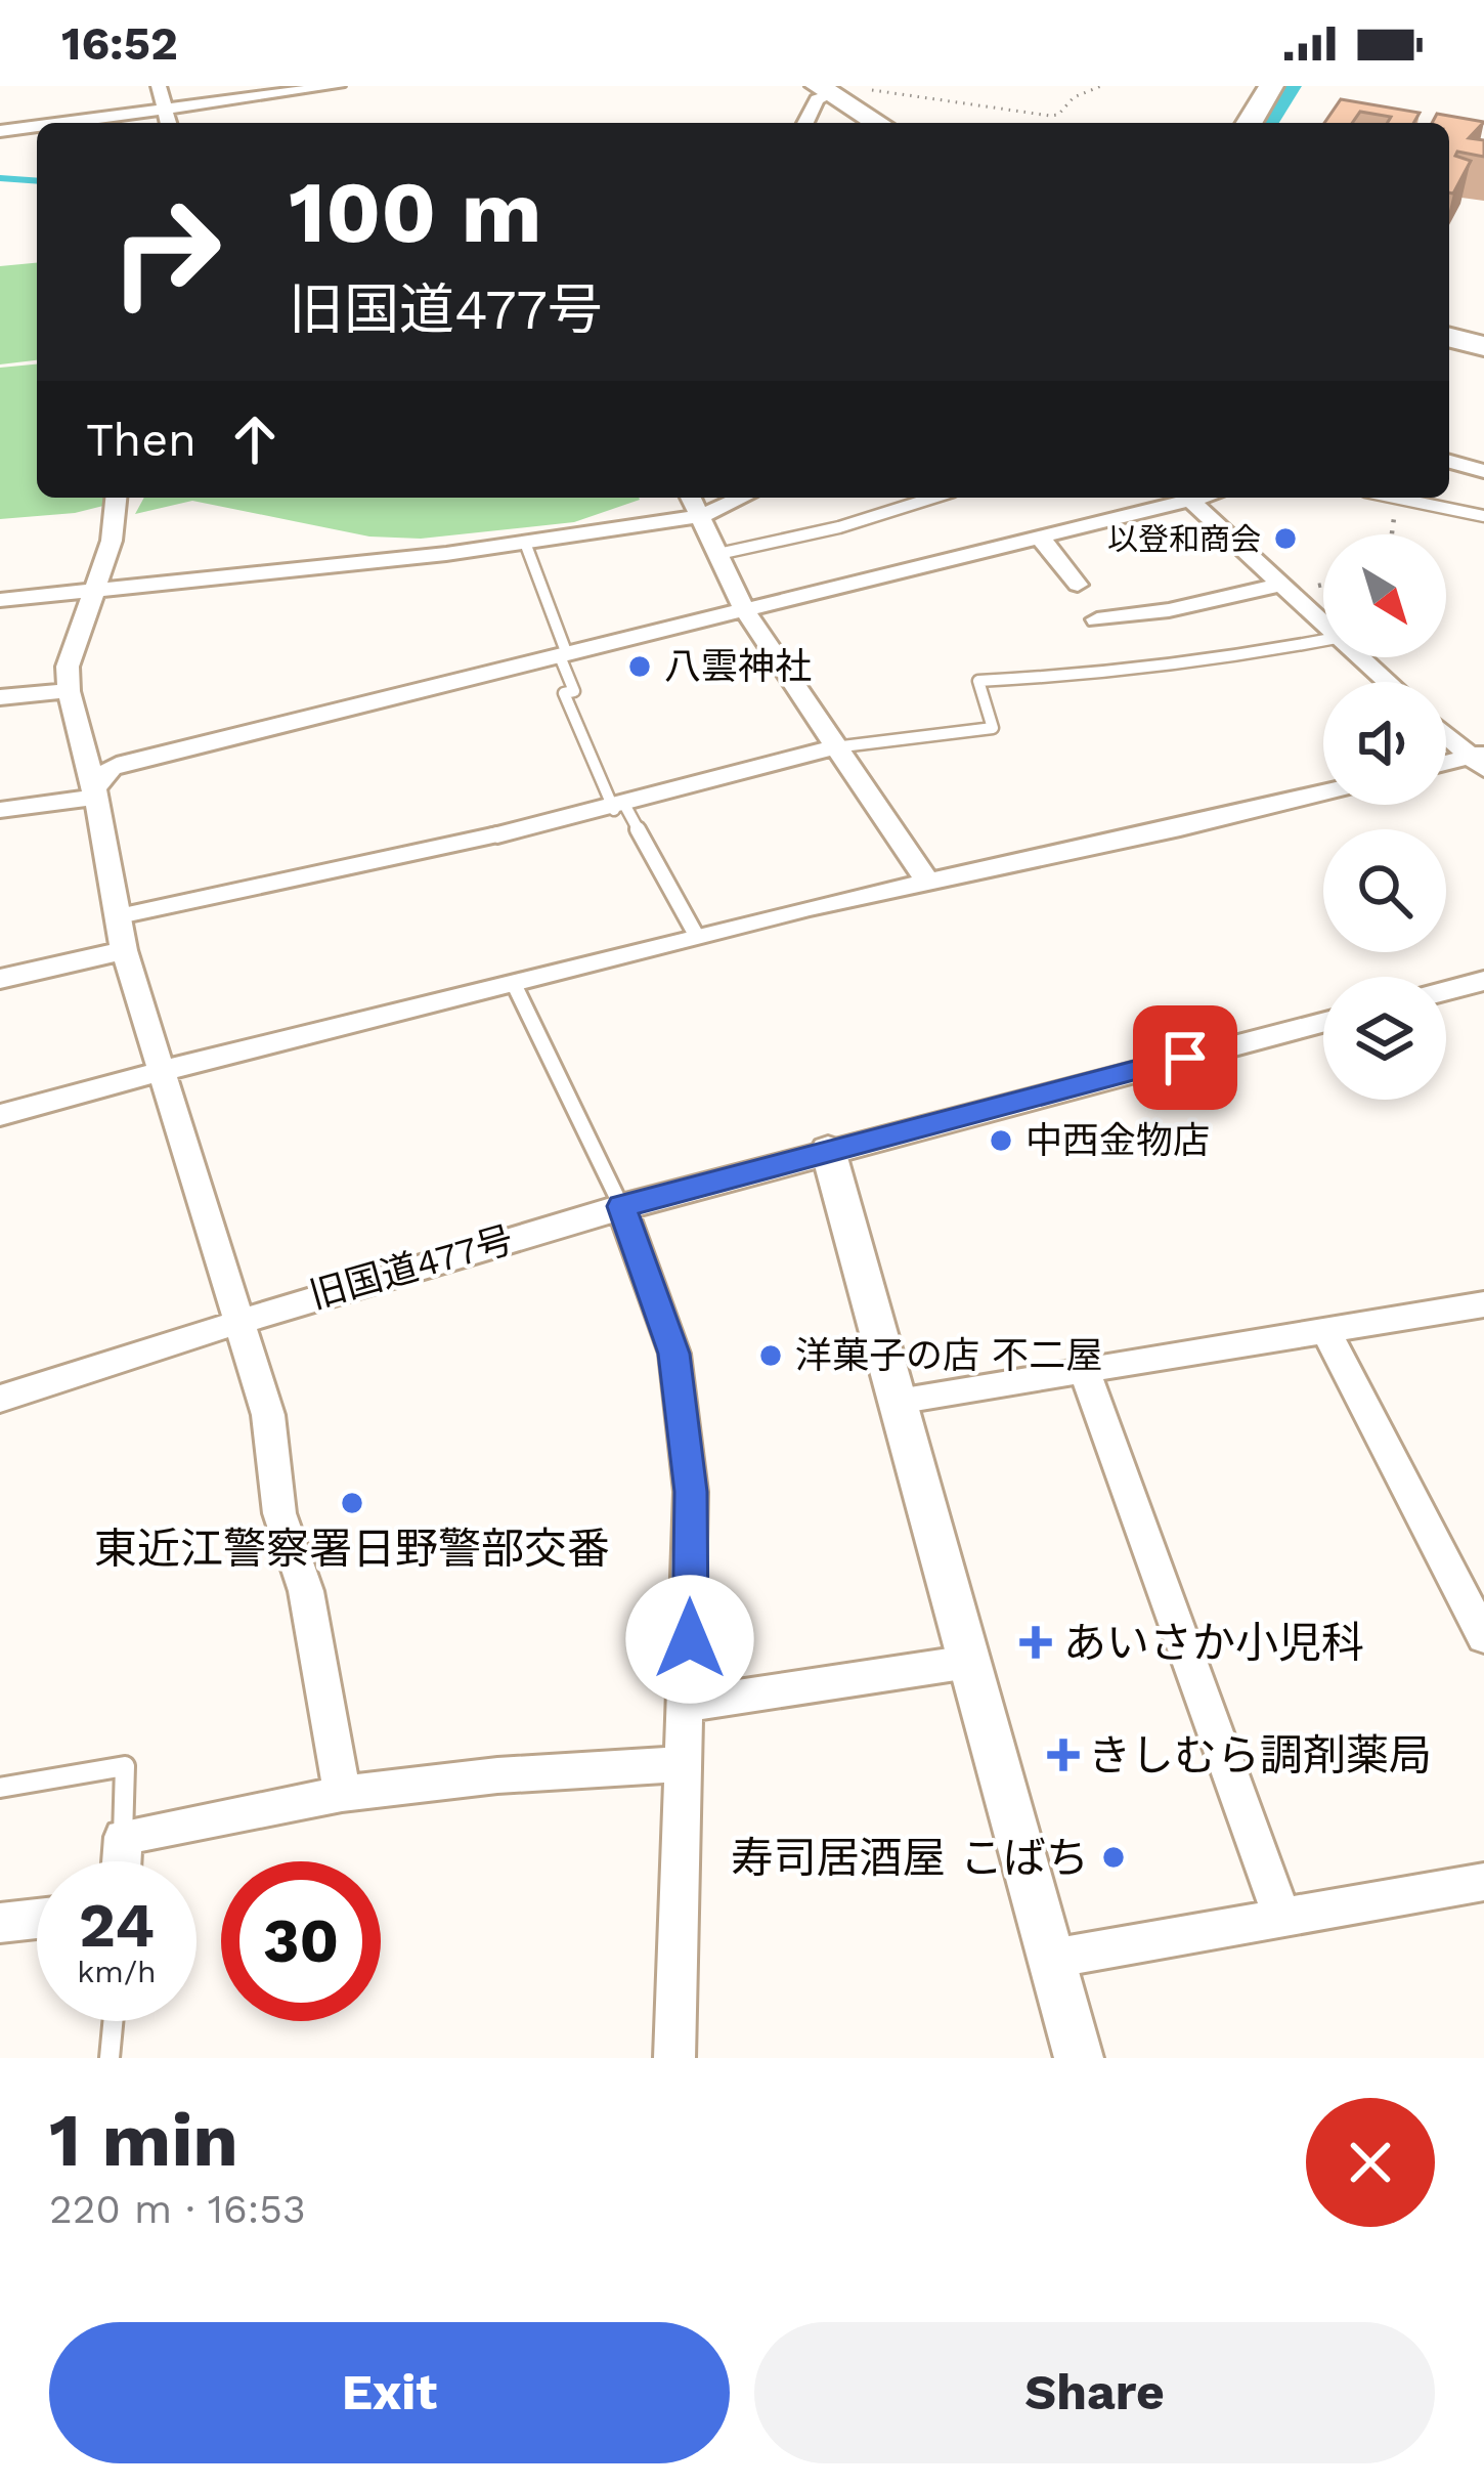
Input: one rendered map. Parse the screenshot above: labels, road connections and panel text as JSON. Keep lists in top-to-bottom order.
{
  "streets": {
    "street": ["旧国道477号"]
  },
  "places": {
    "other": [
      "以登和商会",
      "八雲神社",
      "中西金物店",
      "洋菓子の店 不二屋",
      "東近江警察署日野警部交番",
      "寿司居酒屋 こばち"
    ],
    "health": ["あいさか小児科", "きしむら調剤薬局"]
  },
  "north": "bottom right",
  "page": {
    "status": "16:52",
    "turn": ["100 m", "旧国道477号"],
    "then": "Then",
    "speed": "24 km/h",
    "limit": "30",
    "heading": ["1 min", "220 m · 16:53"],
    "buttons": ["Exit", "Share"]
  }
}
